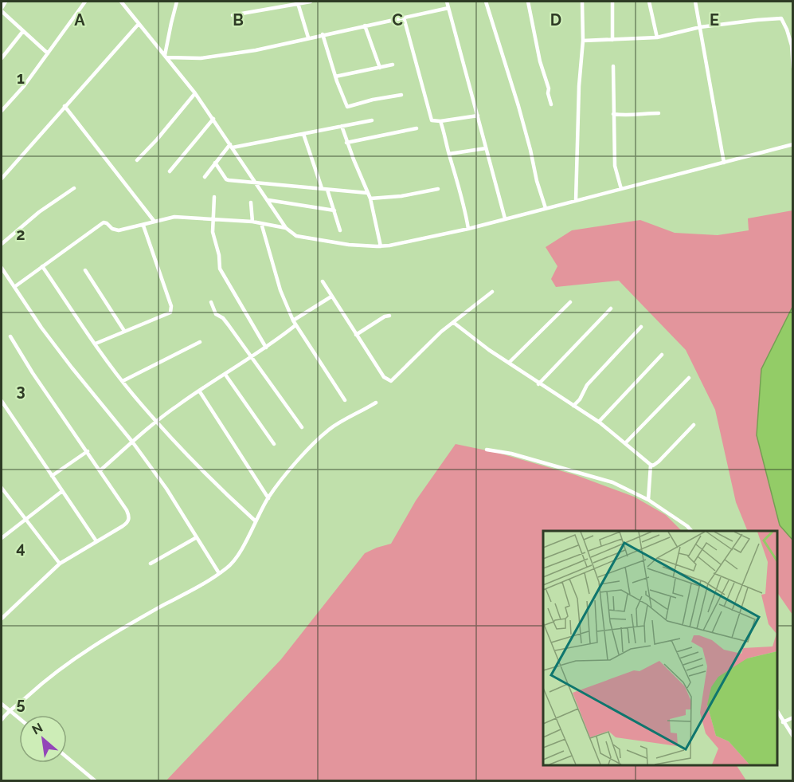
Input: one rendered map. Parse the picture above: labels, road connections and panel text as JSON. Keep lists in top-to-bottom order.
{
  "north": "top left",
  "grid": {
    "columns": [
      "A",
      "B",
      "C",
      "D",
      "E"
    ],
    "rows": [
      "1",
      "2",
      "3",
      "4",
      "5"
    ]
  }
}
